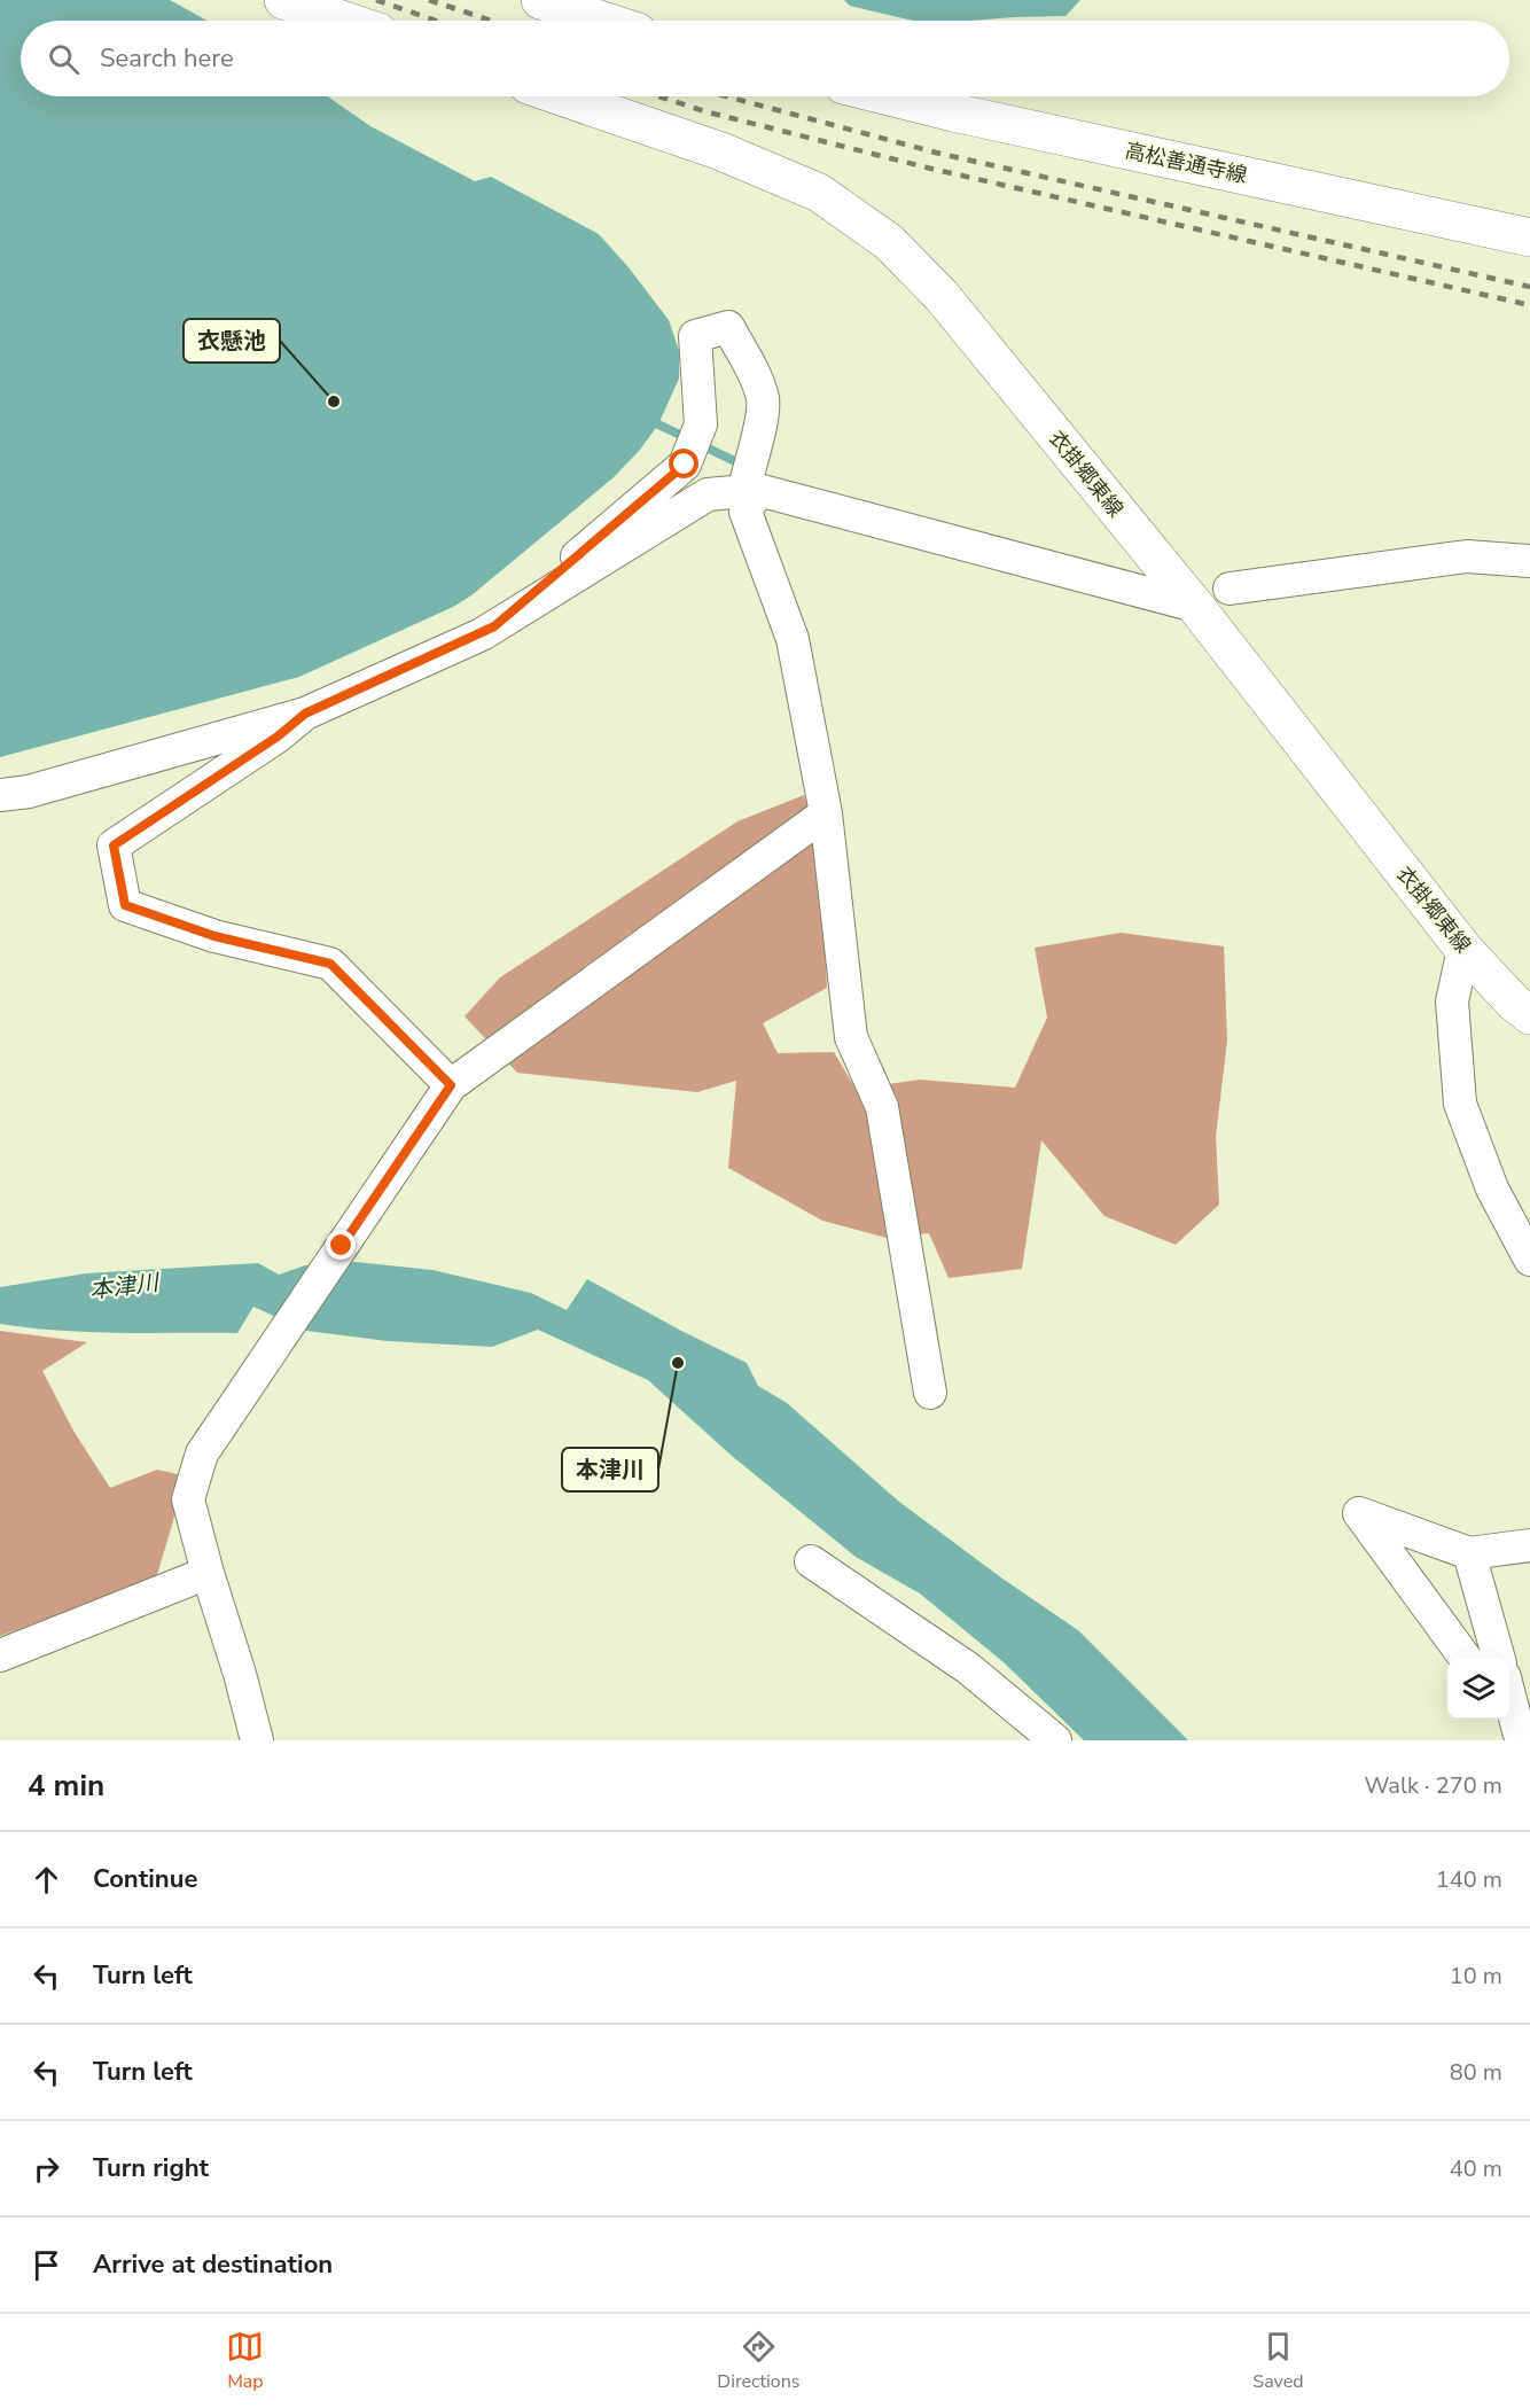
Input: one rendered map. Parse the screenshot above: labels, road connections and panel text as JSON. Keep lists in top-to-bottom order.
{
  "streets": {
    "main road": ["高松善通寺線", "衣掛郷東線"]
  },
  "water": ["本津川"],
  "places": ["衣懸池", "本津川"],
  "page": {
    "search": "Search here",
    "heading": ["4 min", "Walk · 270 m"],
    "list": [
      ["Continue", "140 m"],
      ["Turn left", "10 m"],
      ["Turn left", "80 m"],
      ["Turn right", "40 m"],
      "Arrive at destination"
    ],
    "nav": ["Map", "Directions", "Saved"]
  }
}
